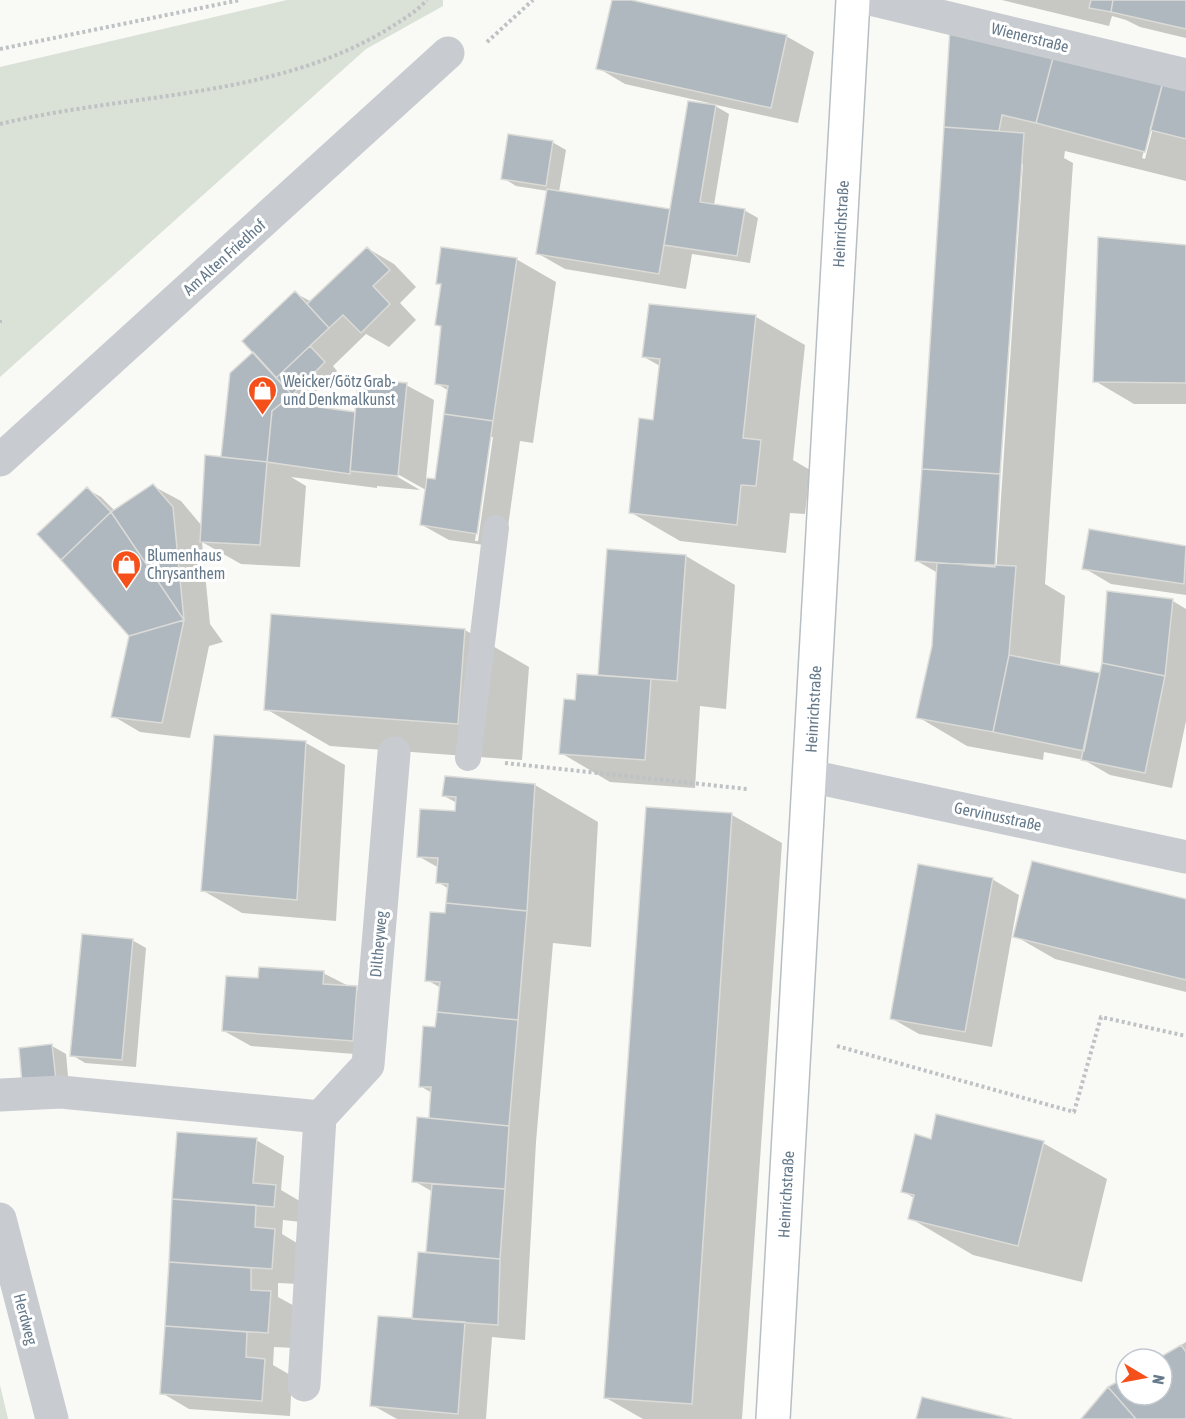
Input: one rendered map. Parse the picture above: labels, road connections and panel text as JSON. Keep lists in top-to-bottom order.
{
  "streets": {
    "main road": ["Heinrichstraße"],
    "street": [
      "Wienerstraße",
      "Am Alten Friedhof",
      "Gervinusstraße",
      "Diltheyweg",
      "Herdweg"
    ]
  },
  "crossings": [
    ["Heinrichstraße", "Gervinusstraße"]
  ],
  "places": {
    "shop": ["Weicker/Götz Grab- und Denkmalkunst", "Blumenhaus Chrysanthem"]
  },
  "north": "right"
}
